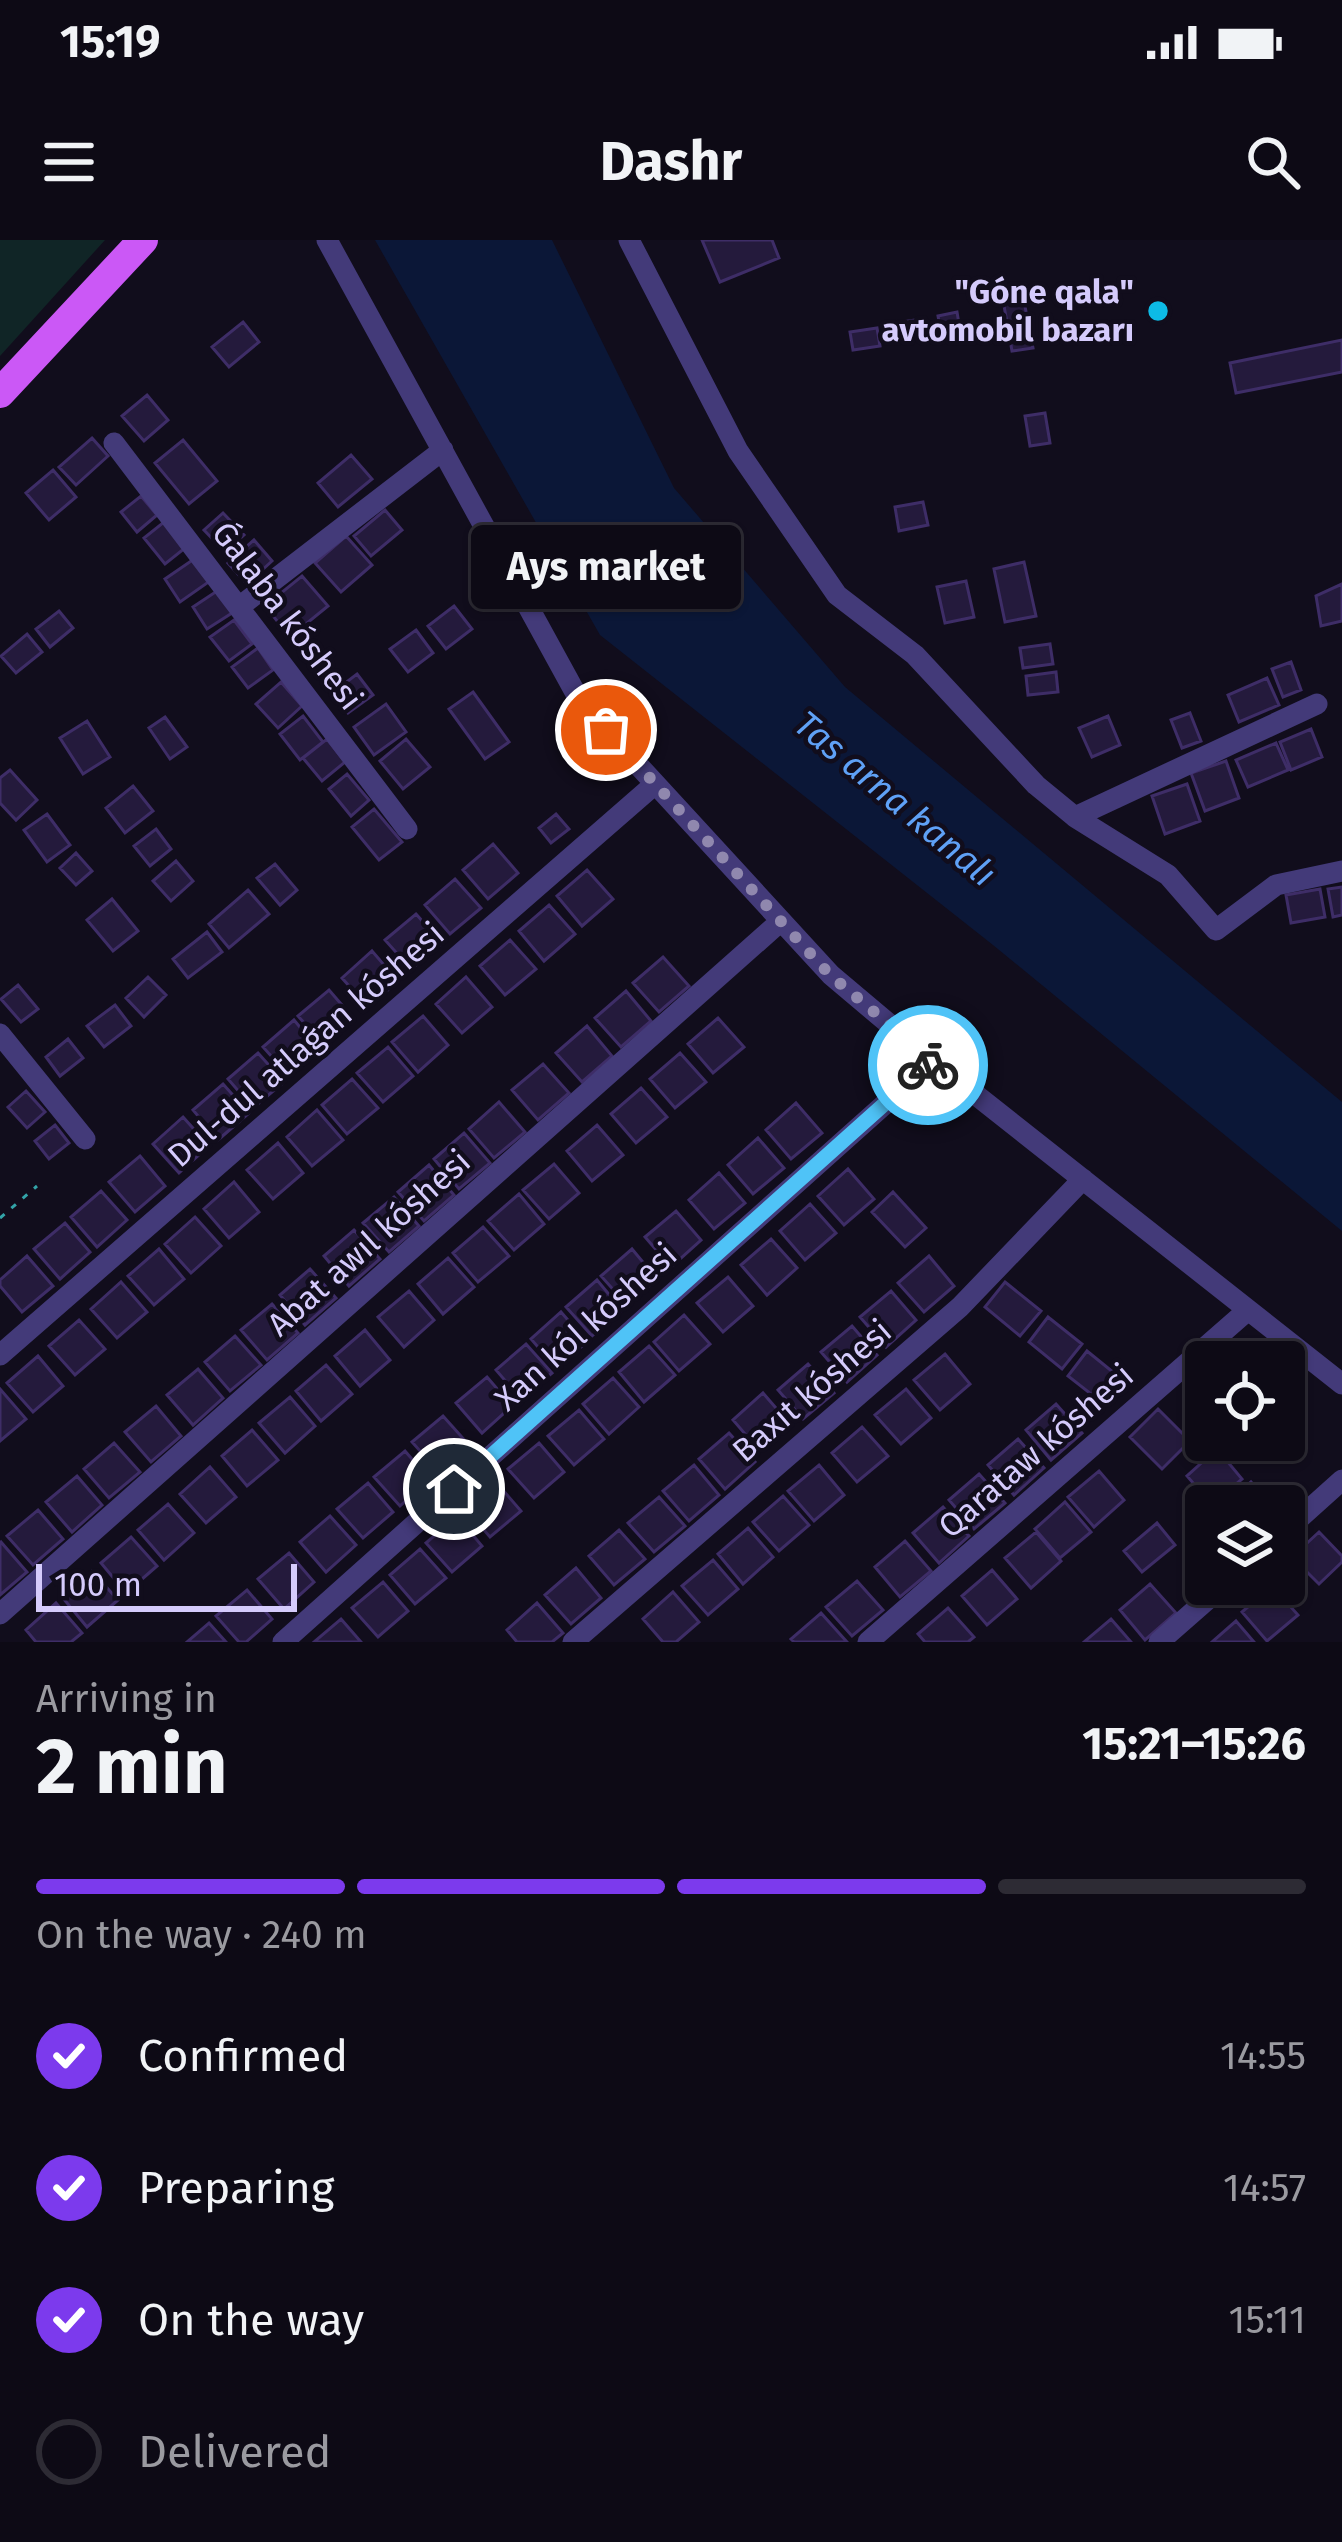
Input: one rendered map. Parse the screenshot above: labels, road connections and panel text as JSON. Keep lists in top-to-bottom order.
{
  "streets": {
    "street": [
      "Ǵalaba kóshesi",
      "Dul-dul atlaǵan kóshesi",
      "Abat awıl kóshesi",
      "Xan kól kóshesi",
      "Baxıt kóshesi",
      "Qarataw kóshesi"
    ]
  },
  "water": ["Tas arna kanalı"],
  "places": ["\"Góne qala\" avtomobil bazarı", "Ays market"],
  "scale_bar": "100 m",
  "page": {
    "status": "15:19",
    "header": "Dashr",
    "bubble": "Ays market",
    "scale": "100 m",
    "heading": ["2 min", "Arriving in", "15:21–15:26"],
    "bar": "On the way · 240 m",
    "list": [
      ["Confirmed", "14:55"],
      ["Preparing", "14:57"],
      ["On the way", "15:11"],
      "Delivered"
    ]
  }
}
